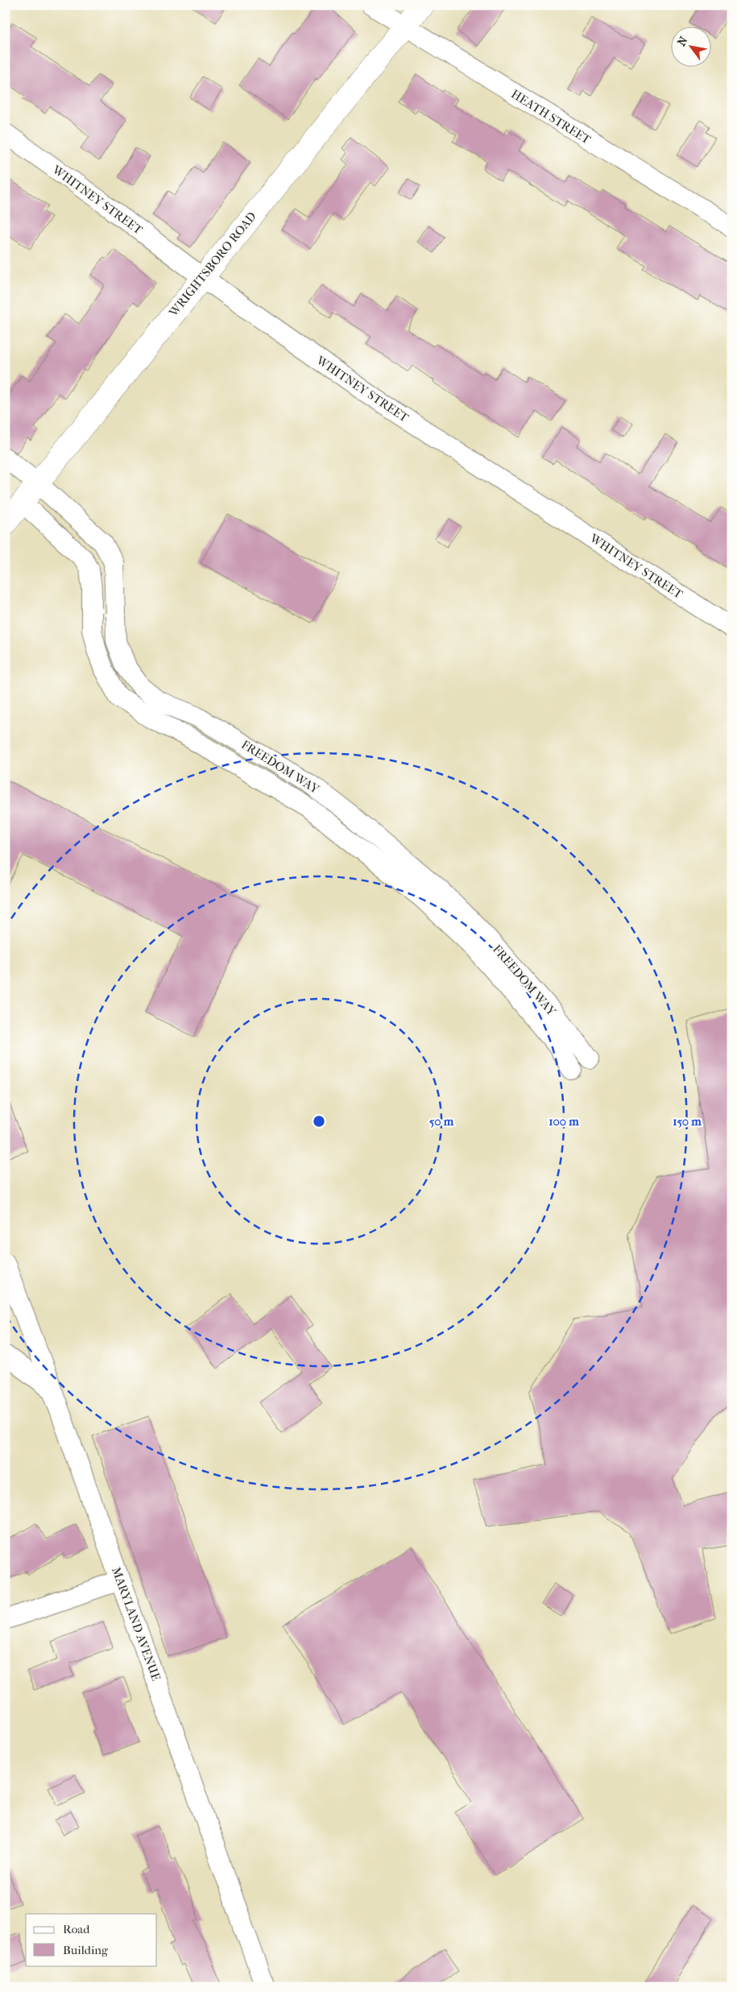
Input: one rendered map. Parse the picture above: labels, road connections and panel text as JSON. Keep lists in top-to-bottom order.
{
  "streets": {
    "main road": ["WRIGHTSBORO ROAD"],
    "street": [
      "HEATH STREET",
      "WHITNEY STREET",
      "FREEDOM WAY",
      "MARYLAND AVENUE"
    ]
  },
  "crossings": [
    ["HEATH STREET", "WRIGHTSBORO ROAD"],
    ["WHITNEY STREET", "WRIGHTSBORO ROAD"],
    ["WRIGHTSBORO ROAD", "FREEDOM WAY"]
  ],
  "legend": ["Road", "Building"],
  "north": "top left",
  "rings": ["50 m", "100 m", "150 m"]
}
